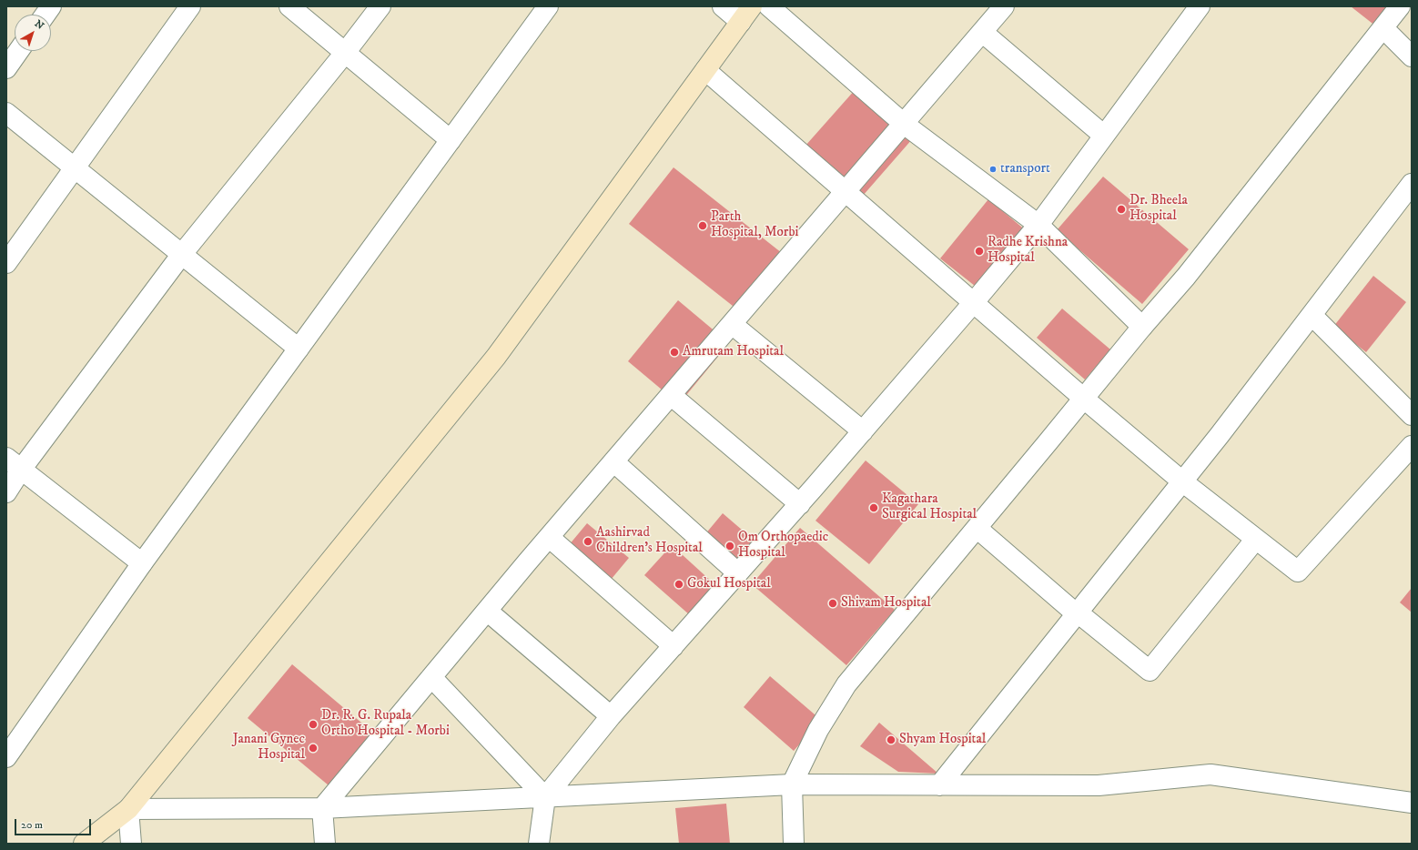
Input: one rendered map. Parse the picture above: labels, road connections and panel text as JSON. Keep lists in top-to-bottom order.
{
  "places": [
    "transport",
    "Dr. Bheela Hospital",
    "Parth Hospital, Morbi",
    "Radhe Krishna Hospital",
    "Amrutam Hospital",
    "Kagathara Surgical Hospital",
    "Aashirvad Children's Hospital",
    "Om Orthopaedic Hospital",
    "Gokul Hospital",
    "Shivam Hospital",
    "Dr. R. G. Rupala Ortho Hospital - Morbi",
    "Shyam Hospital",
    "Janani Gynec Hospital"
  ],
  "scale_bar": "20 m",
  "north": "top right"
}
